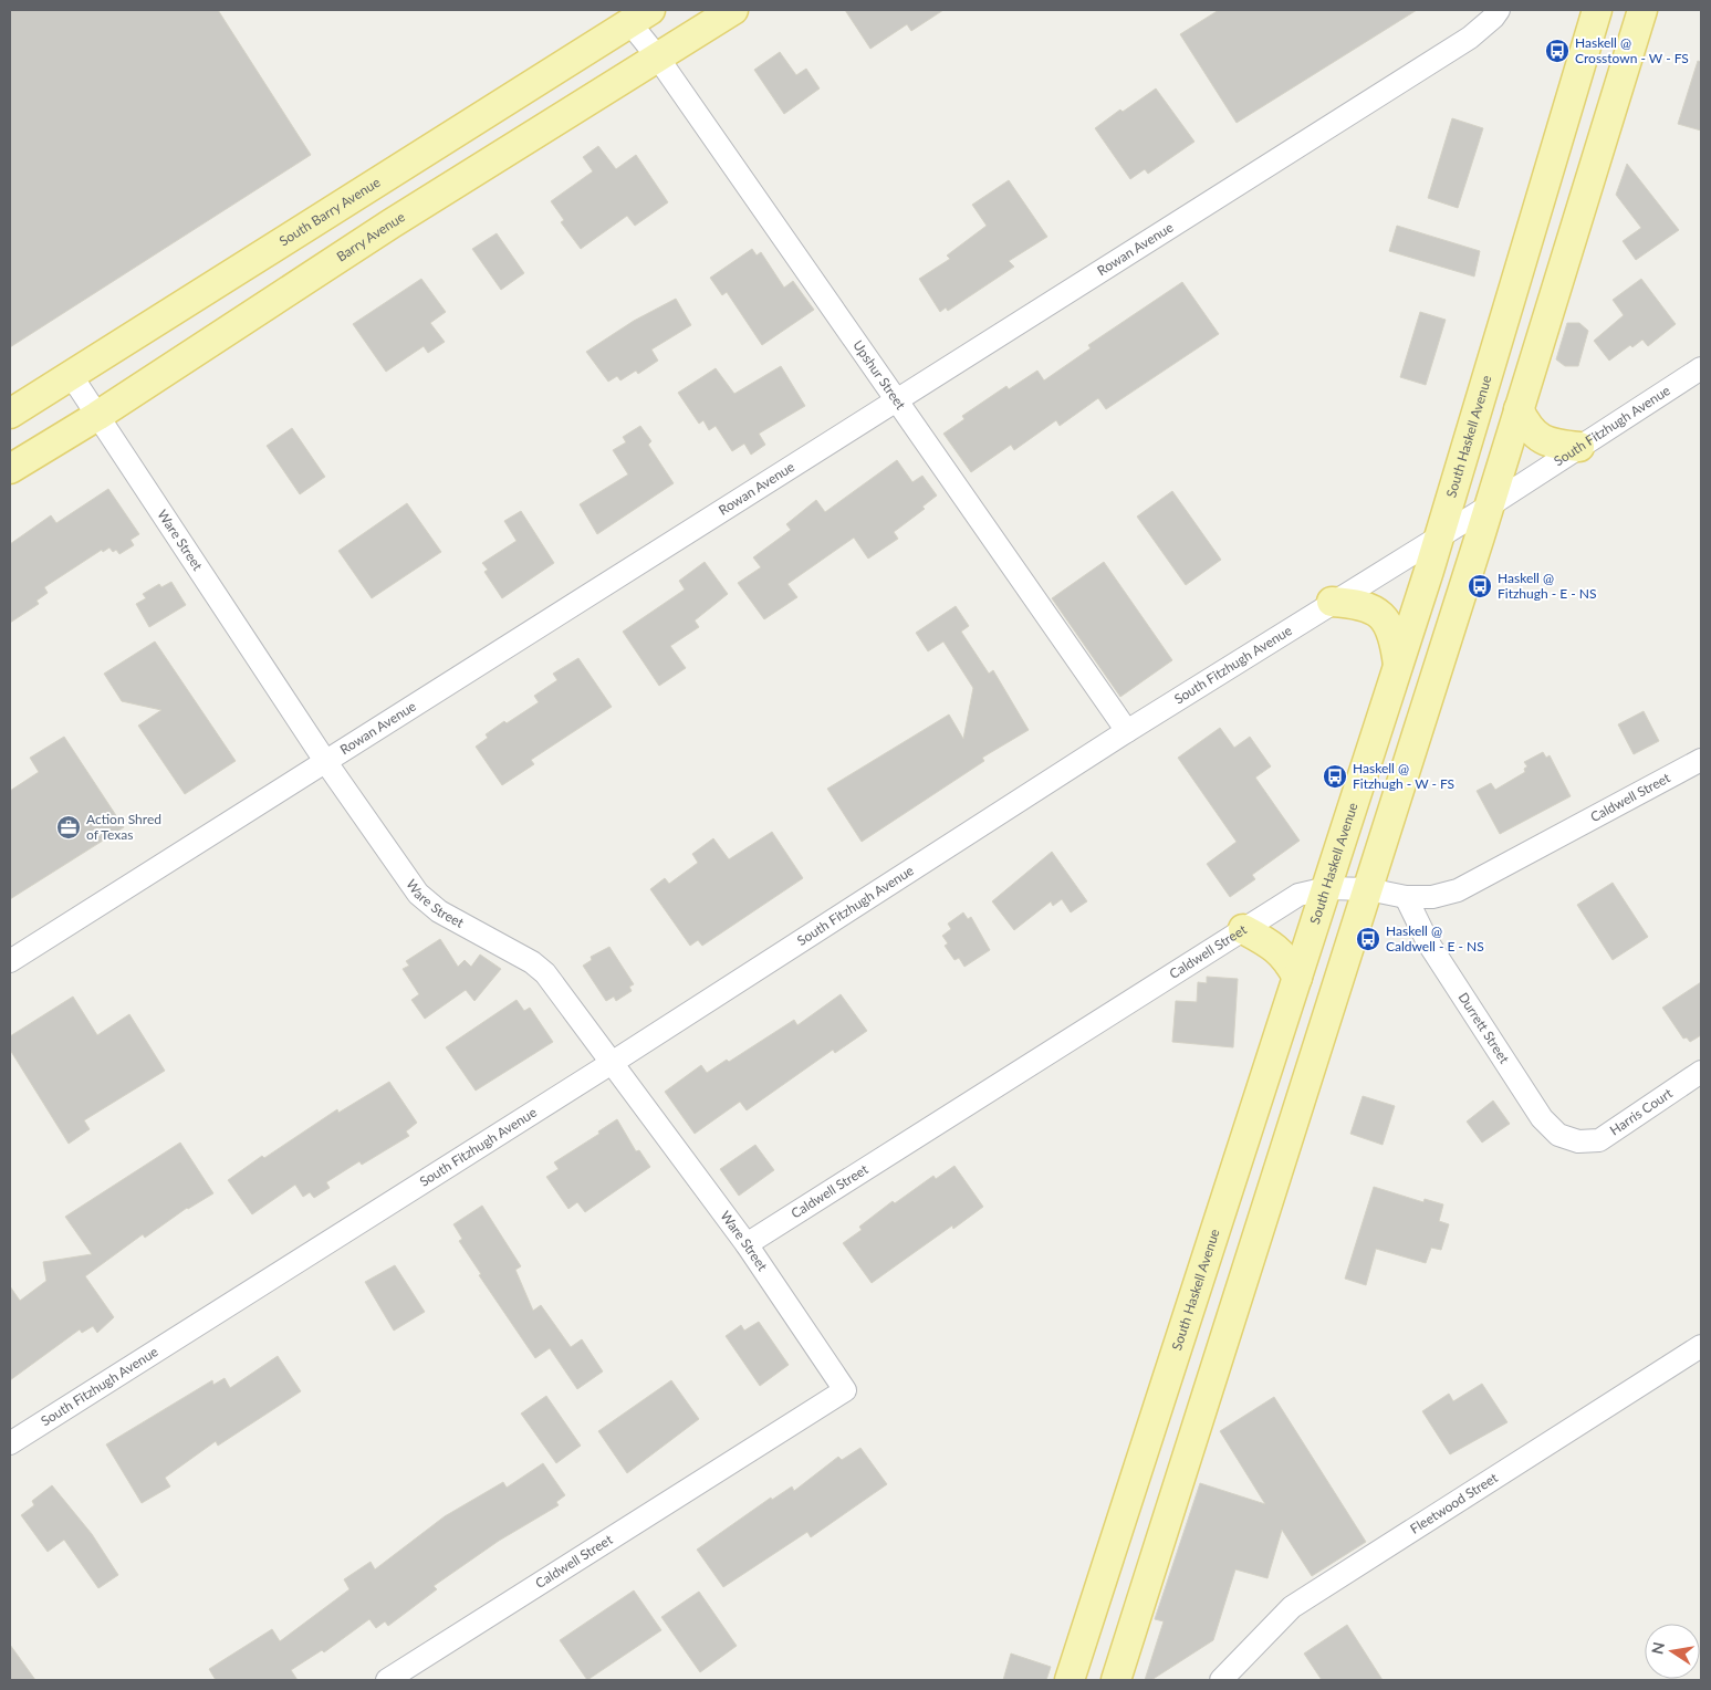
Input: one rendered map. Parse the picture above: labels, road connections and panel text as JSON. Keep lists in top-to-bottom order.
{
  "streets": {
    "main road": ["South Barry Avenue", "Barry Avenue", "South Haskell Avenue"],
    "street": [
      "Rowan Avenue",
      "Upshur Street",
      "South Fitzhugh Avenue",
      "Ware Street",
      "Caldwell Street",
      "Durrett Street",
      "Harris Court",
      "Fleetwood Street"
    ]
  },
  "crossings": [
    ["South Barry Avenue", "Upshur Street"],
    ["South Barry Avenue", "Ware Street"],
    ["Barry Avenue", "Upshur Street"],
    ["Barry Avenue", "Ware Street"],
    ["Rowan Avenue", "Upshur Street"],
    ["Rowan Avenue", "Ware Street"],
    ["Upshur Street", "South Fitzhugh Avenue"],
    ["South Fitzhugh Avenue", "South Haskell Avenue"],
    ["South Fitzhugh Avenue", "Ware Street"],
    ["South Haskell Avenue", "Caldwell Street"],
    ["Ware Street", "Caldwell Street"],
    ["Caldwell Street", "Durrett Street"],
    ["Durrett Street", "Harris Court"]
  ],
  "places": {
    "bus stop": [
      "Haskell @ Crosstown - W - FS",
      "Haskell @ Fitzhugh - E - NS",
      "Haskell @ Fitzhugh - W - FS",
      "Haskell @ Caldwell - E - NS"
    ],
    "office": ["Action Shred of Texas"]
  },
  "north": "left"
}
